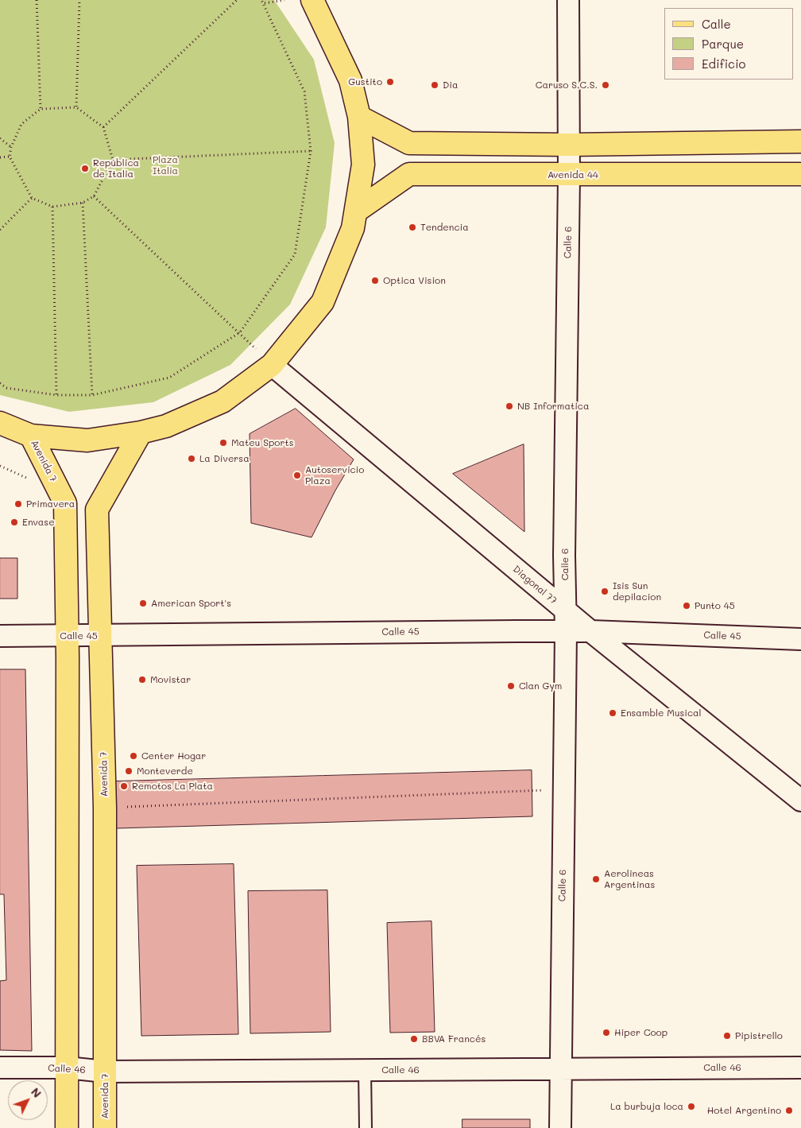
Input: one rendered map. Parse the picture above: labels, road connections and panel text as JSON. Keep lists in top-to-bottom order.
{
  "streets": {
    "main road": ["Avenida 44", "Avenida 7"],
    "street": [
      "Calle 6",
      "Diagonal 77",
      "Calle 45",
      "Calle 46"
    ]
  },
  "crossings": [
    ["Avenida 44", "Calle 6"],
    ["Calle 6", "Diagonal 77"],
    ["Calle 6", "Calle 45"],
    ["Calle 6", "Calle 46"],
    ["Avenida 7", "Calle 45"],
    ["Avenida 7", "Calle 46"],
    ["Diagonal 77", "Calle 45"]
  ],
  "parks": ["Plaza Italia"],
  "places": [
    "Gustito",
    "Dia",
    "Caruso S.C.S.",
    "República de Italia",
    "Tendencia",
    "Optica Vision",
    "NB Informatica",
    "Mateu Sports",
    "La Diversa",
    "Autoservicio Plaza",
    "Primavera",
    "Envase",
    "Isis Sun depilacion",
    "American Sport's",
    "Punto 45",
    "Movistar",
    "Clan Gym",
    "Ensamble Musical",
    "Center Hogar",
    "Monteverde",
    "Remotos La Plata",
    "Aerolineas Argentinas",
    "Hiper Coop",
    "Pipistrello",
    "BBVA Francés",
    "La burbuja loca",
    "Hotel Argentino"
  ],
  "legend": ["Calle", "Parque", "Edificio"],
  "north": "top right"
}
